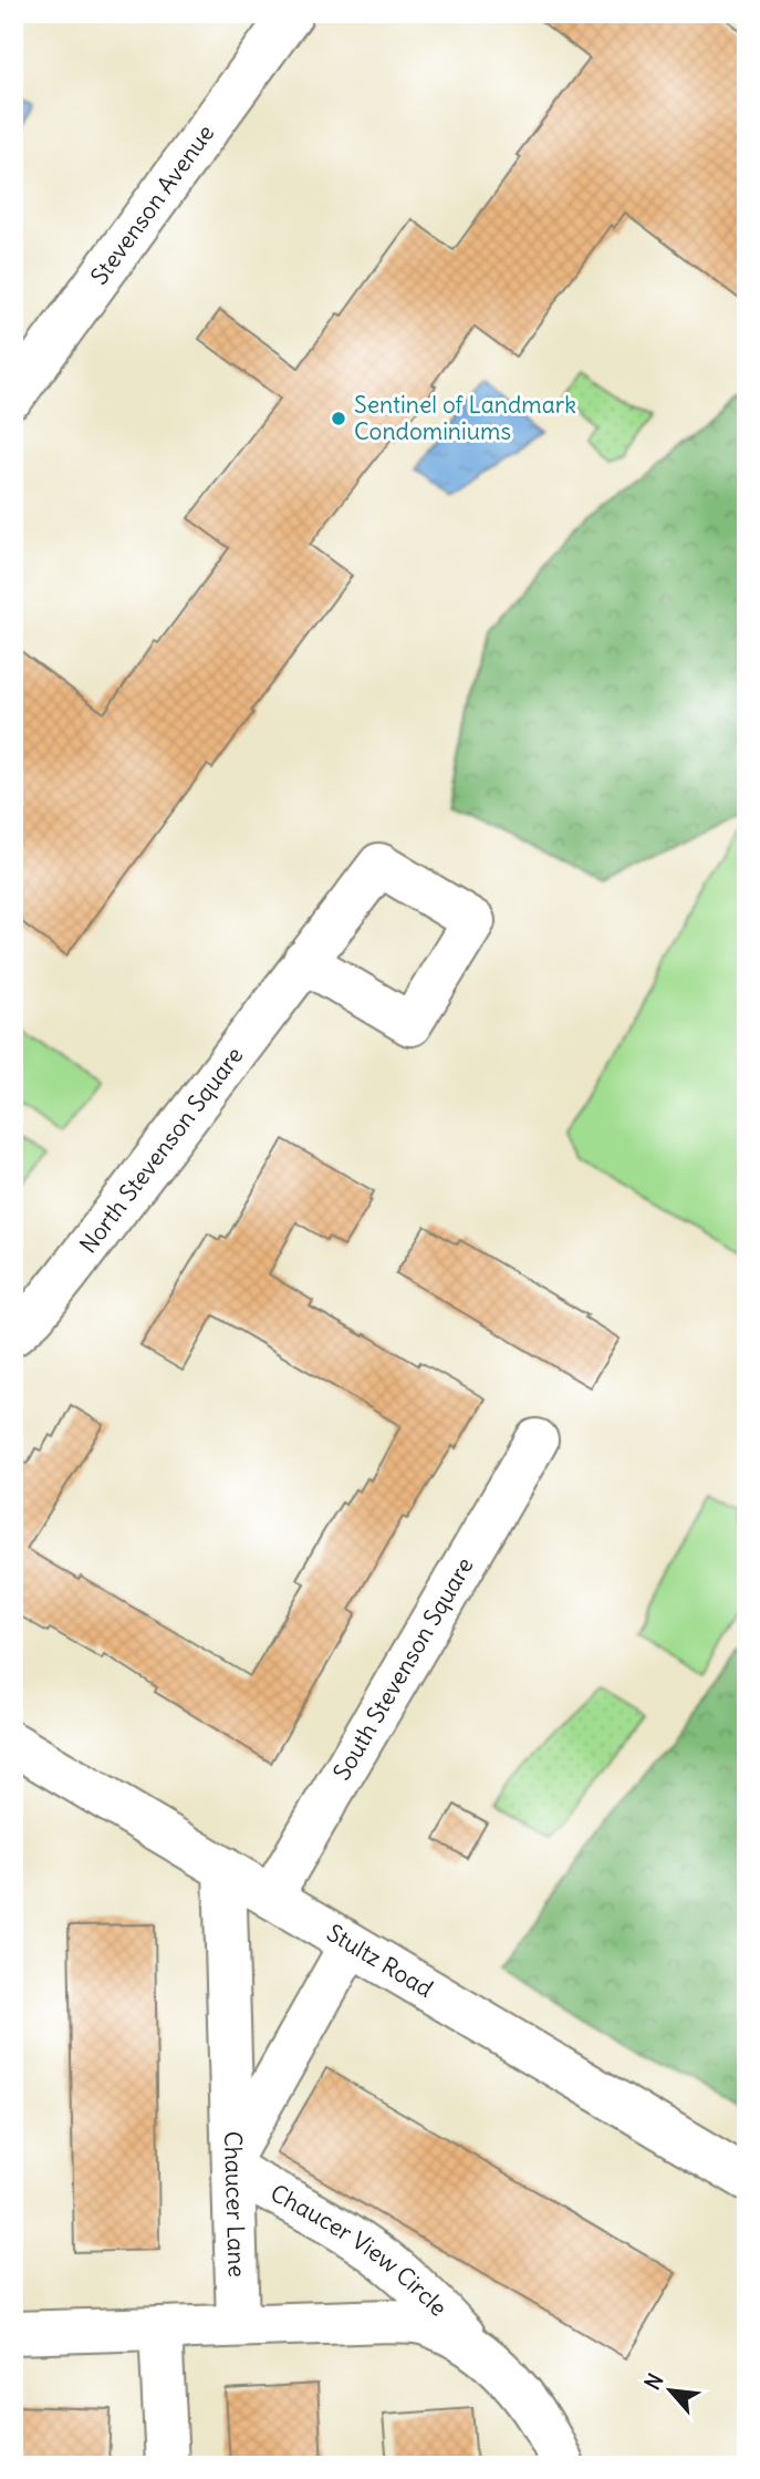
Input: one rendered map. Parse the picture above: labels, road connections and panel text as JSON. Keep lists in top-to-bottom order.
{
  "streets": {
    "street": [
      "Stevenson Avenue",
      "North Stevenson Square",
      "South Stevenson Square",
      "Stultz Road",
      "Chaucer Lane",
      "Chaucer View Circle"
    ]
  },
  "crossings": [
    ["South Stevenson Square", "Stultz Road"],
    ["Stultz Road", "Chaucer Lane"],
    ["Chaucer Lane", "Chaucer View Circle"]
  ],
  "places": ["Sentinel of Landmark Condominiums"],
  "north": "top left"
}
